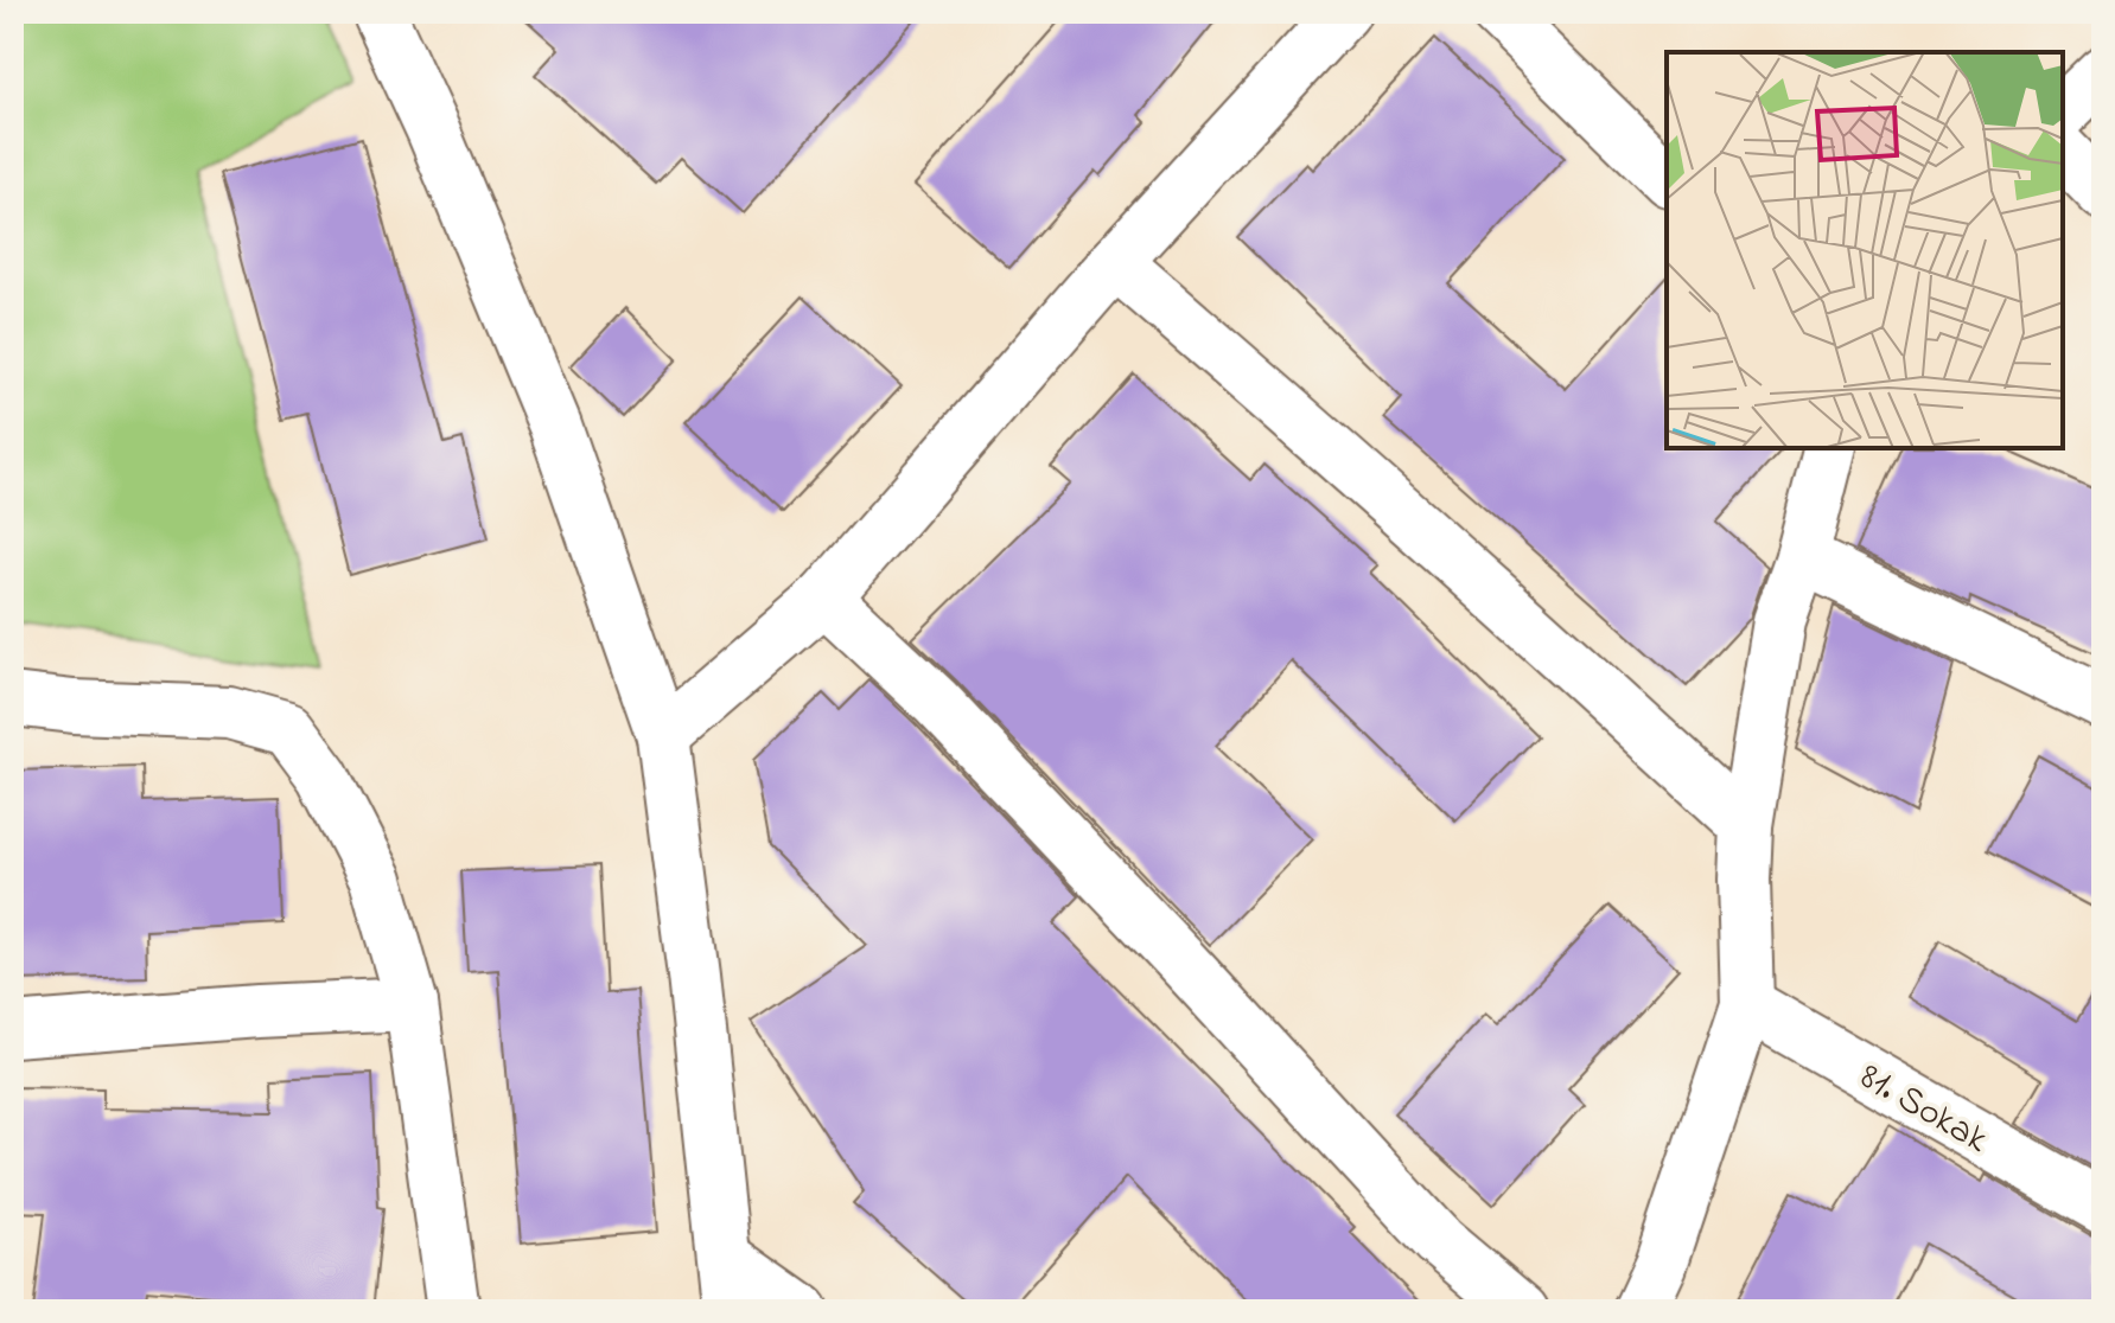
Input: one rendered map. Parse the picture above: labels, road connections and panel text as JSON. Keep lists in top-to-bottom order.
{
  "streets": {
    "street": ["81. Sokak"]
  }
}
